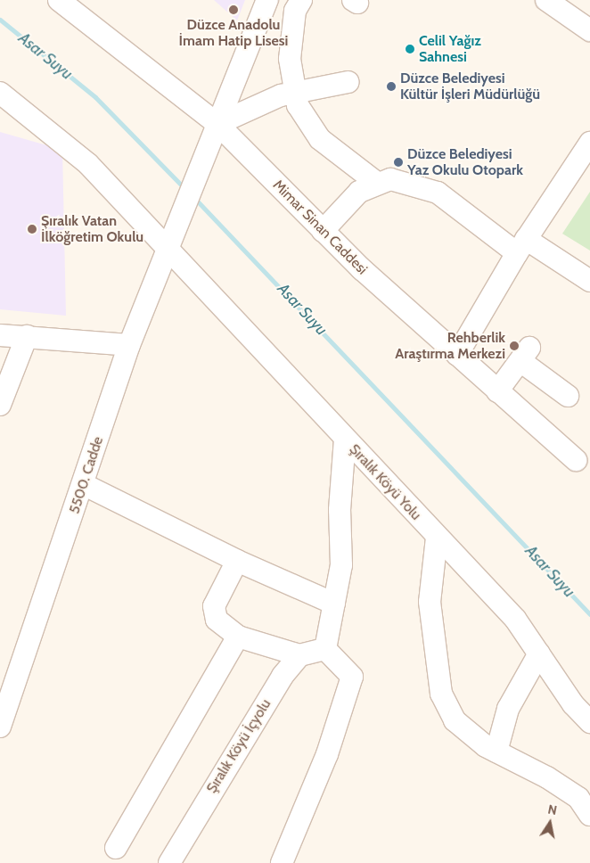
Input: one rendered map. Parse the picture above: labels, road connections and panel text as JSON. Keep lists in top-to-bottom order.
{
  "streets": {
    "street": [
      "Mimar Sinan Caddesi",
      "5500. Cadde",
      "Şıralık Köyü Yolu",
      "Şıralık Köyü İçyolu"
    ]
  },
  "crossings": [
    ["Mimar Sinan Caddesi", "5500. Cadde"],
    ["5500. Cadde", "Şıralık Köyü Yolu"]
  ],
  "water": ["Asar Suyu"],
  "places": [
    "Düzce Anadolu İmam Hatip Lisesi",
    "Celil Yağız Sahnesi",
    "Düzce Belediyesi Kültür İşleri Müdürlüğü",
    "Düzce Belediyesi Yaz Okulu Otopark",
    "Şıralık Vatan İlköğretim Okulu",
    "Rehberlik Araştırma Merkezi"
  ],
  "north": "top"
}
